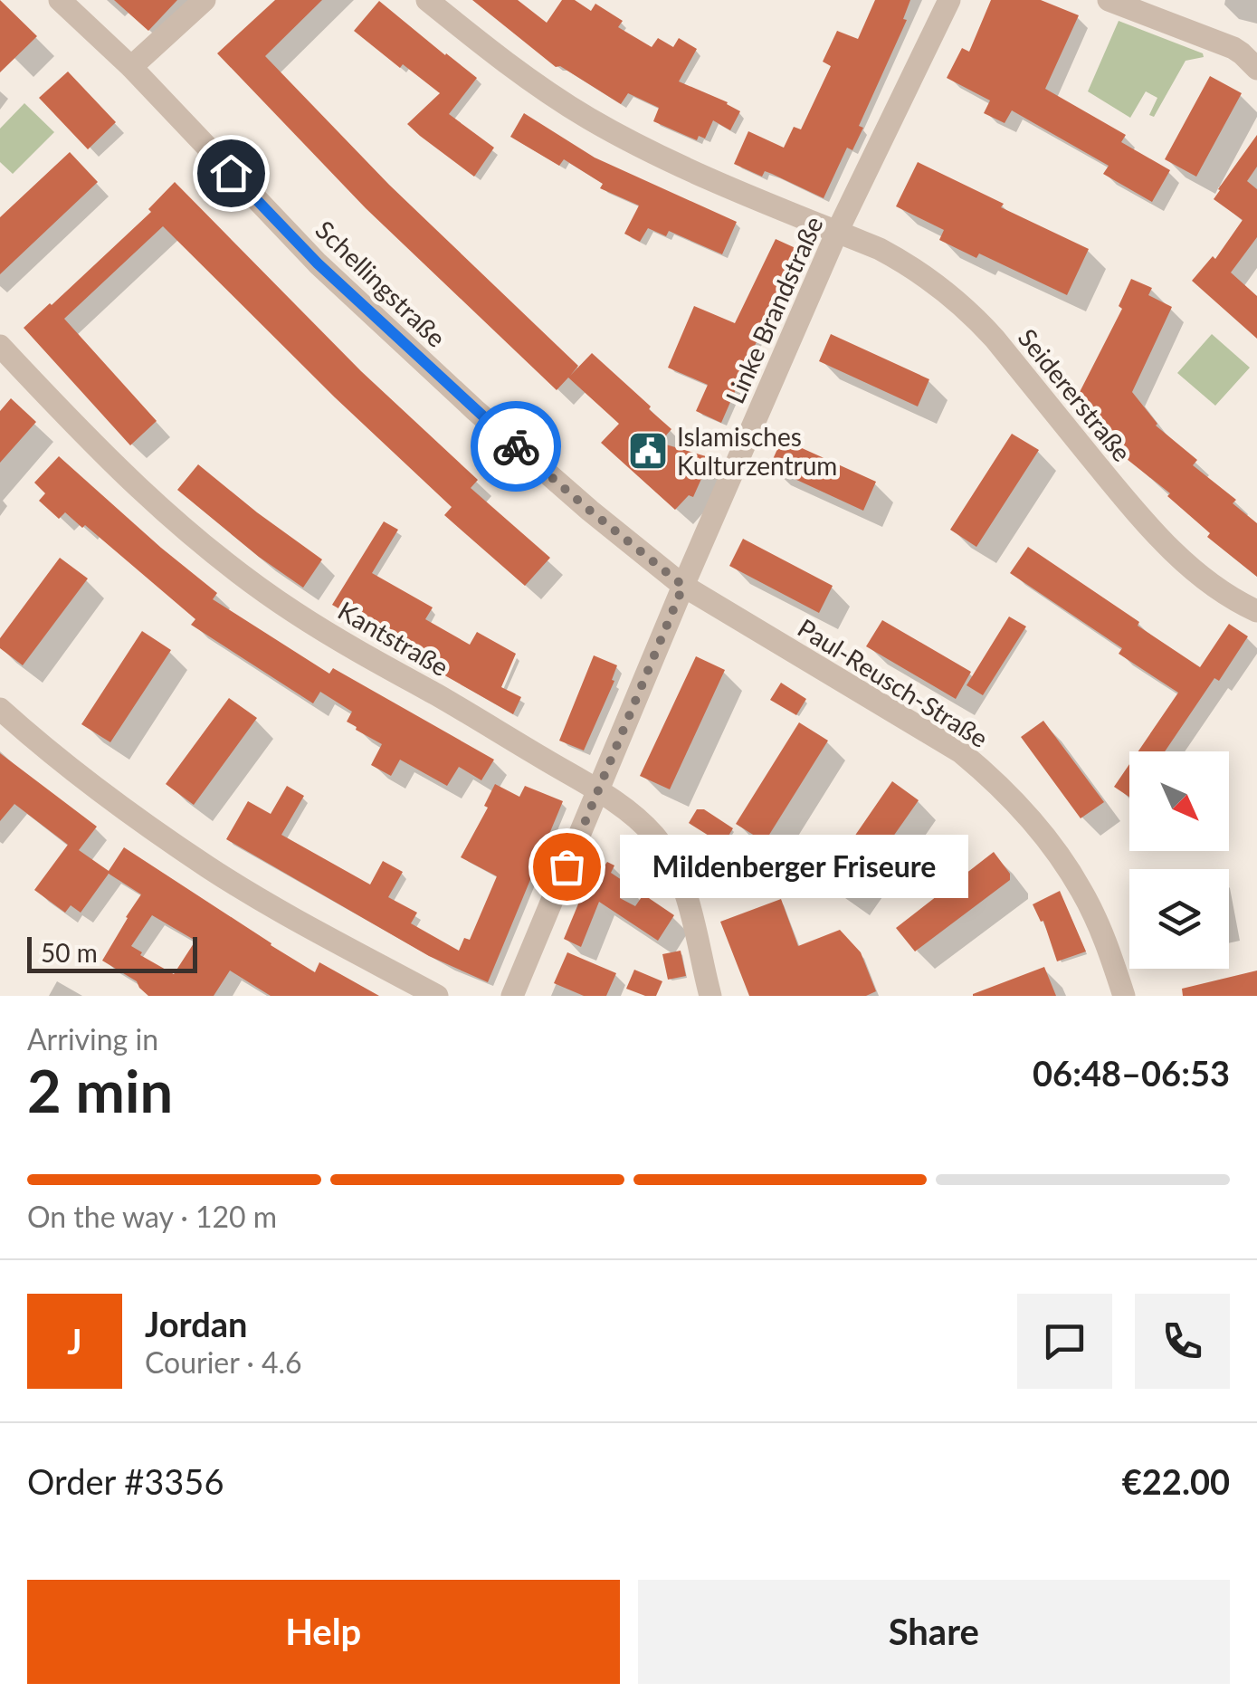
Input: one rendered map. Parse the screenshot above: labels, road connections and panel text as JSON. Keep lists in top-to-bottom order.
{
  "streets": {
    "street": [
      "Schellingstraße",
      "Linke Brandstraße",
      "Seidererstraße",
      "Kantstraße",
      "Paul-Reusch-Straße"
    ]
  },
  "crossings": [
    ["Schellingstraße", "Linke Brandstraße"],
    ["Schellingstraße", "Paul-Reusch-Straße"],
    ["Linke Brandstraße", "Seidererstraße"],
    ["Linke Brandstraße", "Kantstraße"],
    ["Linke Brandstraße", "Paul-Reusch-Straße"]
  ],
  "places": {
    "public building": ["Islamisches Kulturzentrum"],
    "other": ["Mildenberger Friseure"]
  },
  "scale_bar": "50 m",
  "north": "bottom right",
  "page": {
    "bubble": "Mildenberger Friseure",
    "scale": "50 m",
    "heading": ["2 min", "Arriving in", "06:48–06:53"],
    "panel": [
      "Jordan",
      "Courier · 4.6",
      "Order #3356",
      "€22.00"
    ],
    "bar": "On the way · 120 m",
    "round": "J",
    "buttons": ["Help", "Share"]
  }
}
